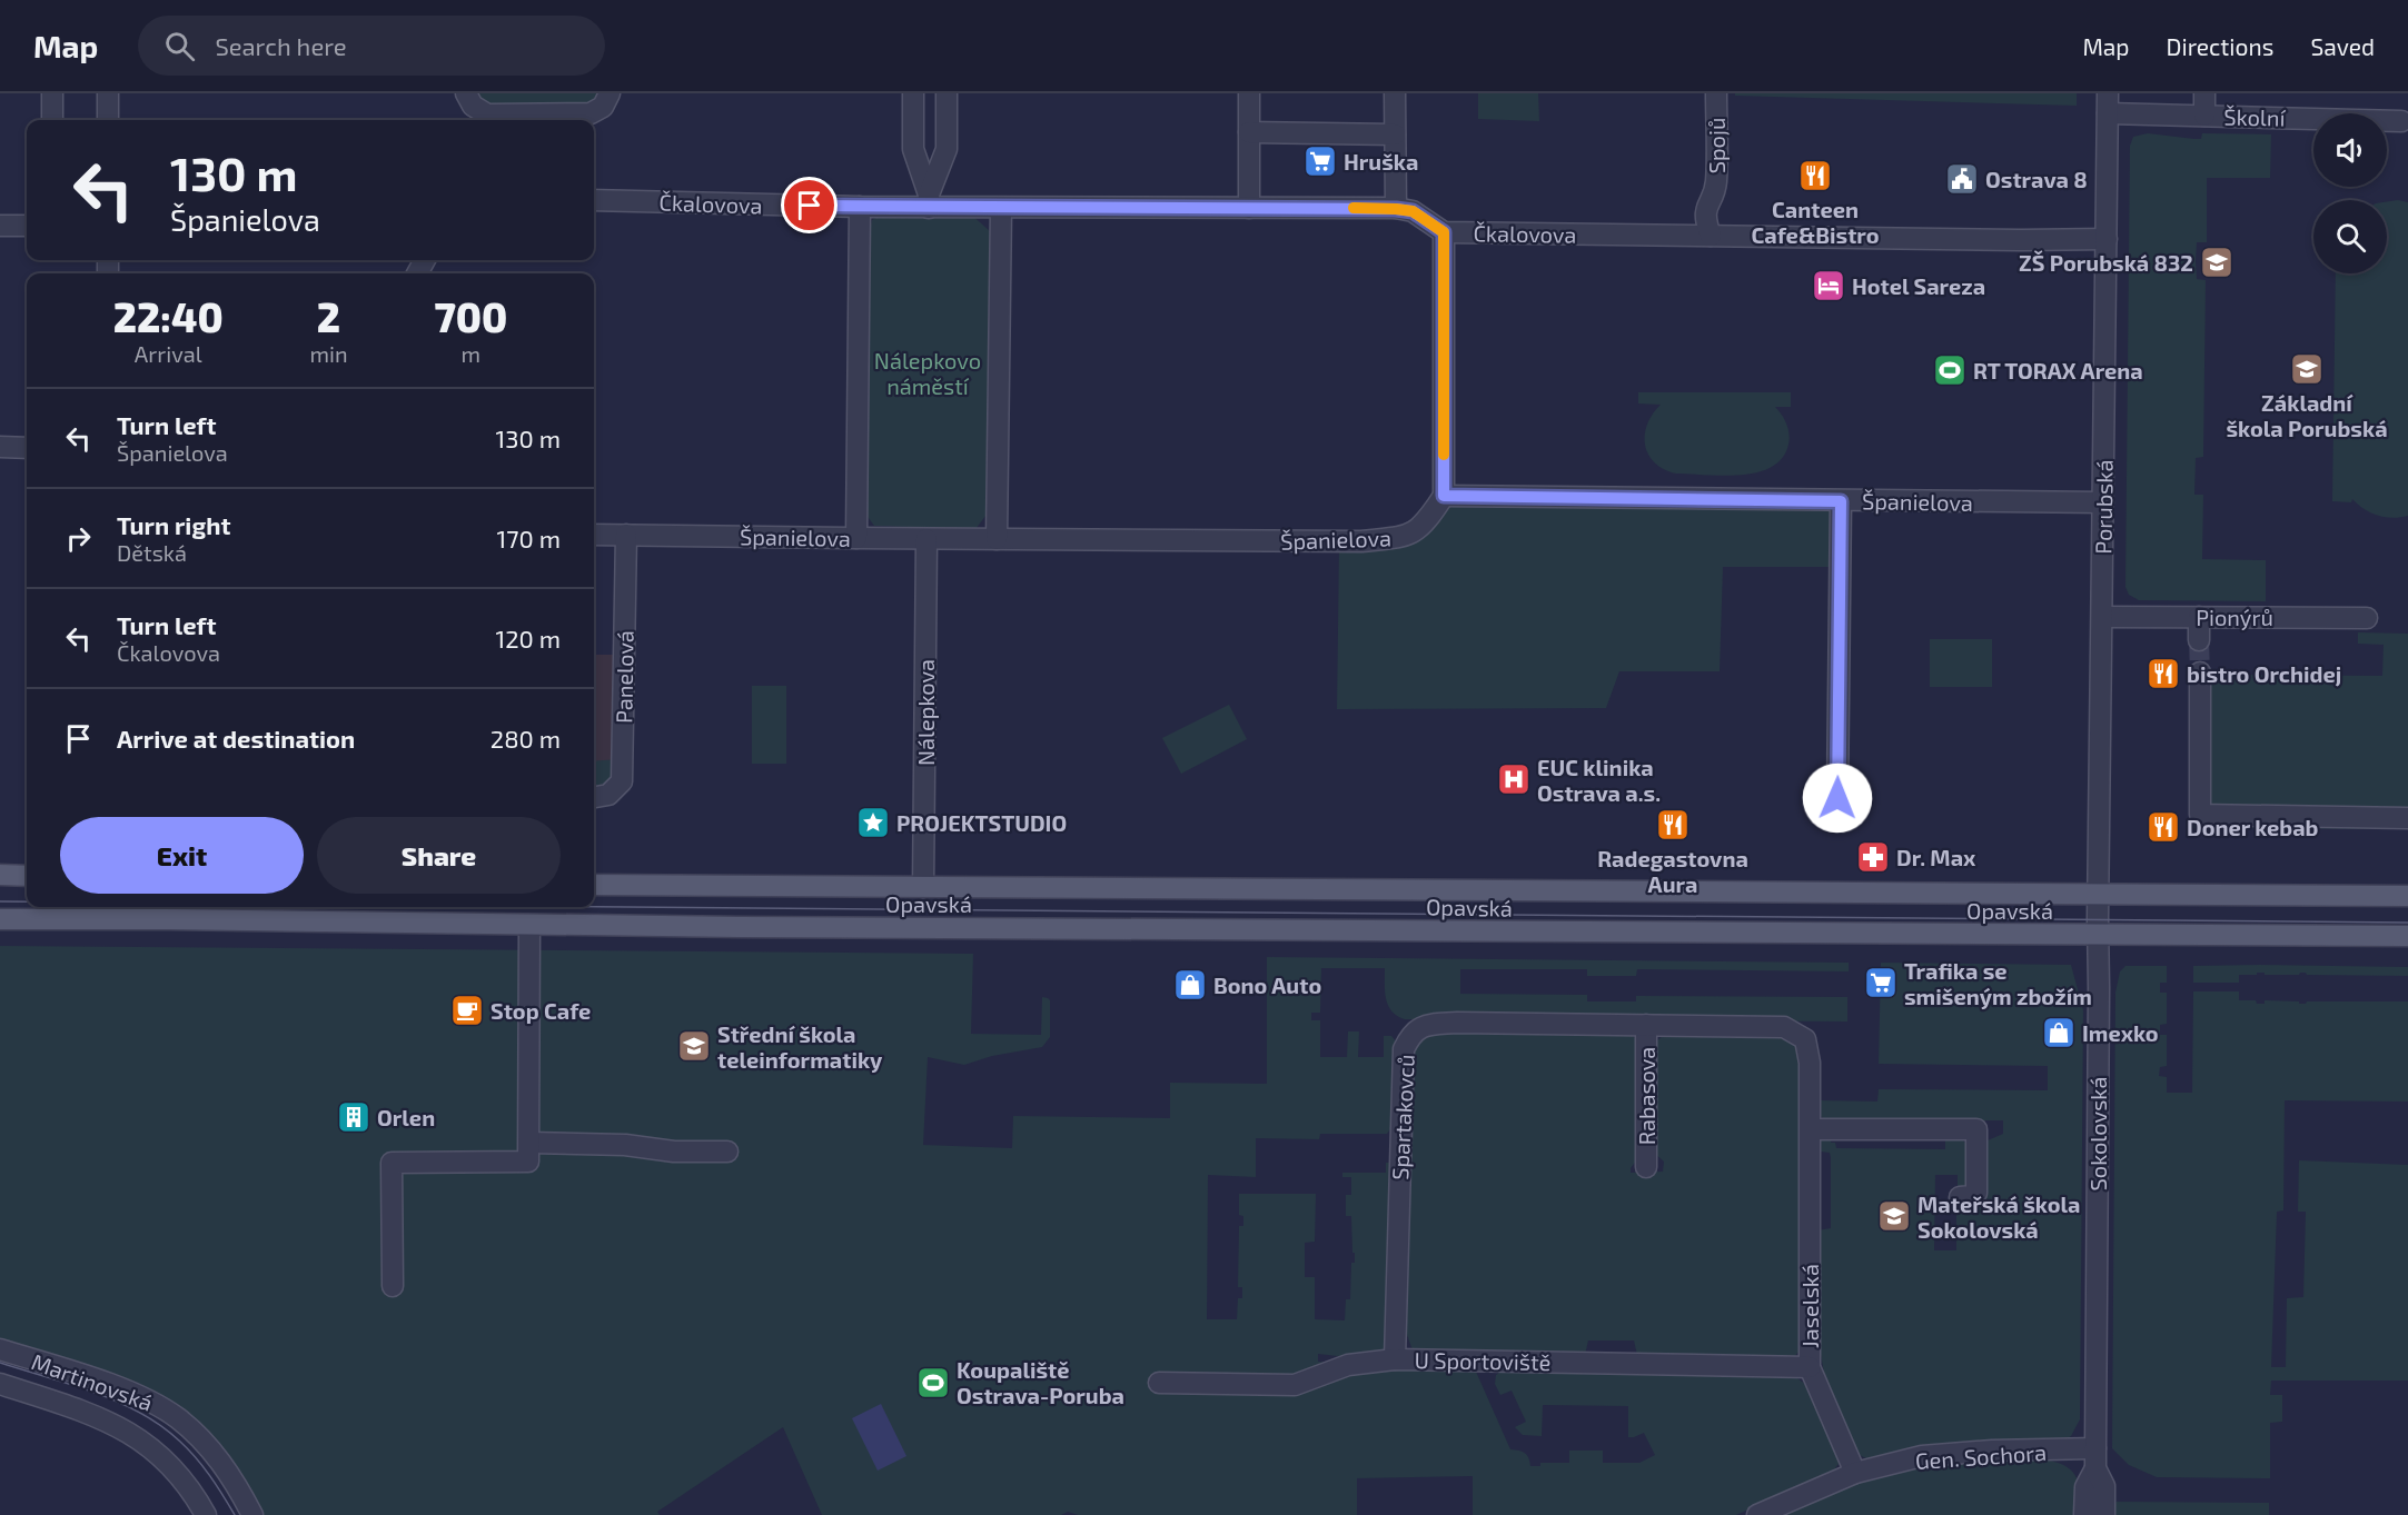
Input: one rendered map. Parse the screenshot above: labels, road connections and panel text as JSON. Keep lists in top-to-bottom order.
{
  "streets": {
    "main road": ["Opavská"],
    "street": [
      "Školní",
      "Spojů",
      "Čkalovova",
      "Španielova",
      "Porubská",
      "Pionýrů",
      "Panelová",
      "Nálepkova",
      "Rabasova",
      "Spartakovců",
      "Sokolovská",
      "Jaselská",
      "U Sportoviště",
      "Martinovská",
      "Gen. Sochora"
    ]
  },
  "crossings": [
    ["Školní", "Porubská"],
    ["Spojů", "Čkalovova"],
    ["Čkalovova", "Porubská"],
    ["Španielova", "Porubská"],
    ["Španielova", "Panelová"],
    ["Španielova", "Nálepkova"],
    ["Porubská", "Pionýrů"],
    ["Porubská", "Opavská"],
    ["Porubská", "Sokolovská"],
    ["Nálepkova", "Opavská"],
    ["Opavská", "Sokolovská"],
    ["Rabasova", "Spartakovců"],
    ["Rabasova", "Jaselská"],
    ["Spartakovců", "Jaselská"],
    ["Spartakovců", "U Sportoviště"],
    ["Sokolovská", "Gen. Sochora"],
    ["Jaselská", "U Sportoviště"],
    ["Jaselská", "Gen. Sochora"]
  ],
  "parks": ["Nálepkovo náměstí"],
  "places": {
    "supermarket": ["Hruška", "Trafika se smišeným zbožím"],
    "restaurant": [
      "Canteen Cafe&Bistro",
      "bistro Orchidej",
      "Radegastovna Aura",
      "Doner kebab"
    ],
    "public building": ["Ostrava 8"],
    "school or university": [
      "ZŠ Porubská 832",
      "Základní škola Porubská",
      "Střední škola teleinformatiky",
      "Mateřská škola Sokolovská"
    ],
    "hotel": ["Hotel Sareza"],
    "sports": ["RT TORAX Arena", "Koupaliště Ostrava-Poruba"],
    "hospital": ["EUC klinika Ostrava a.s."],
    "place": ["PROJEKTSTUDIO"],
    "pharmacy": ["Dr. Max"],
    "shop": ["Bono Auto", "Imexko"],
    "cafe": ["Stop Cafe"],
    "building": ["Orlen"]
  },
  "page": {
    "header": "Map",
    "search": "Search here",
    "nav": ["Map", "Directions", "Saved"],
    "turn": ["130 m", "Španielova"],
    "eta": [
      "22:40",
      "Arrival",
      "2",
      "min",
      "700",
      "m"
    ],
    "list": [
      {
        "name": "Turn left",
        "note": "Španielova",
        "value": "130 m"
      },
      {
        "name": "Turn right",
        "note": "Dětská",
        "value": "170 m"
      },
      {
        "name": "Turn left",
        "note": "Čkalovova",
        "value": "120 m"
      },
      {
        "name": "Arrive at destination",
        "value": "280 m"
      }
    ],
    "buttons": ["Exit", "Share"]
  }
}
